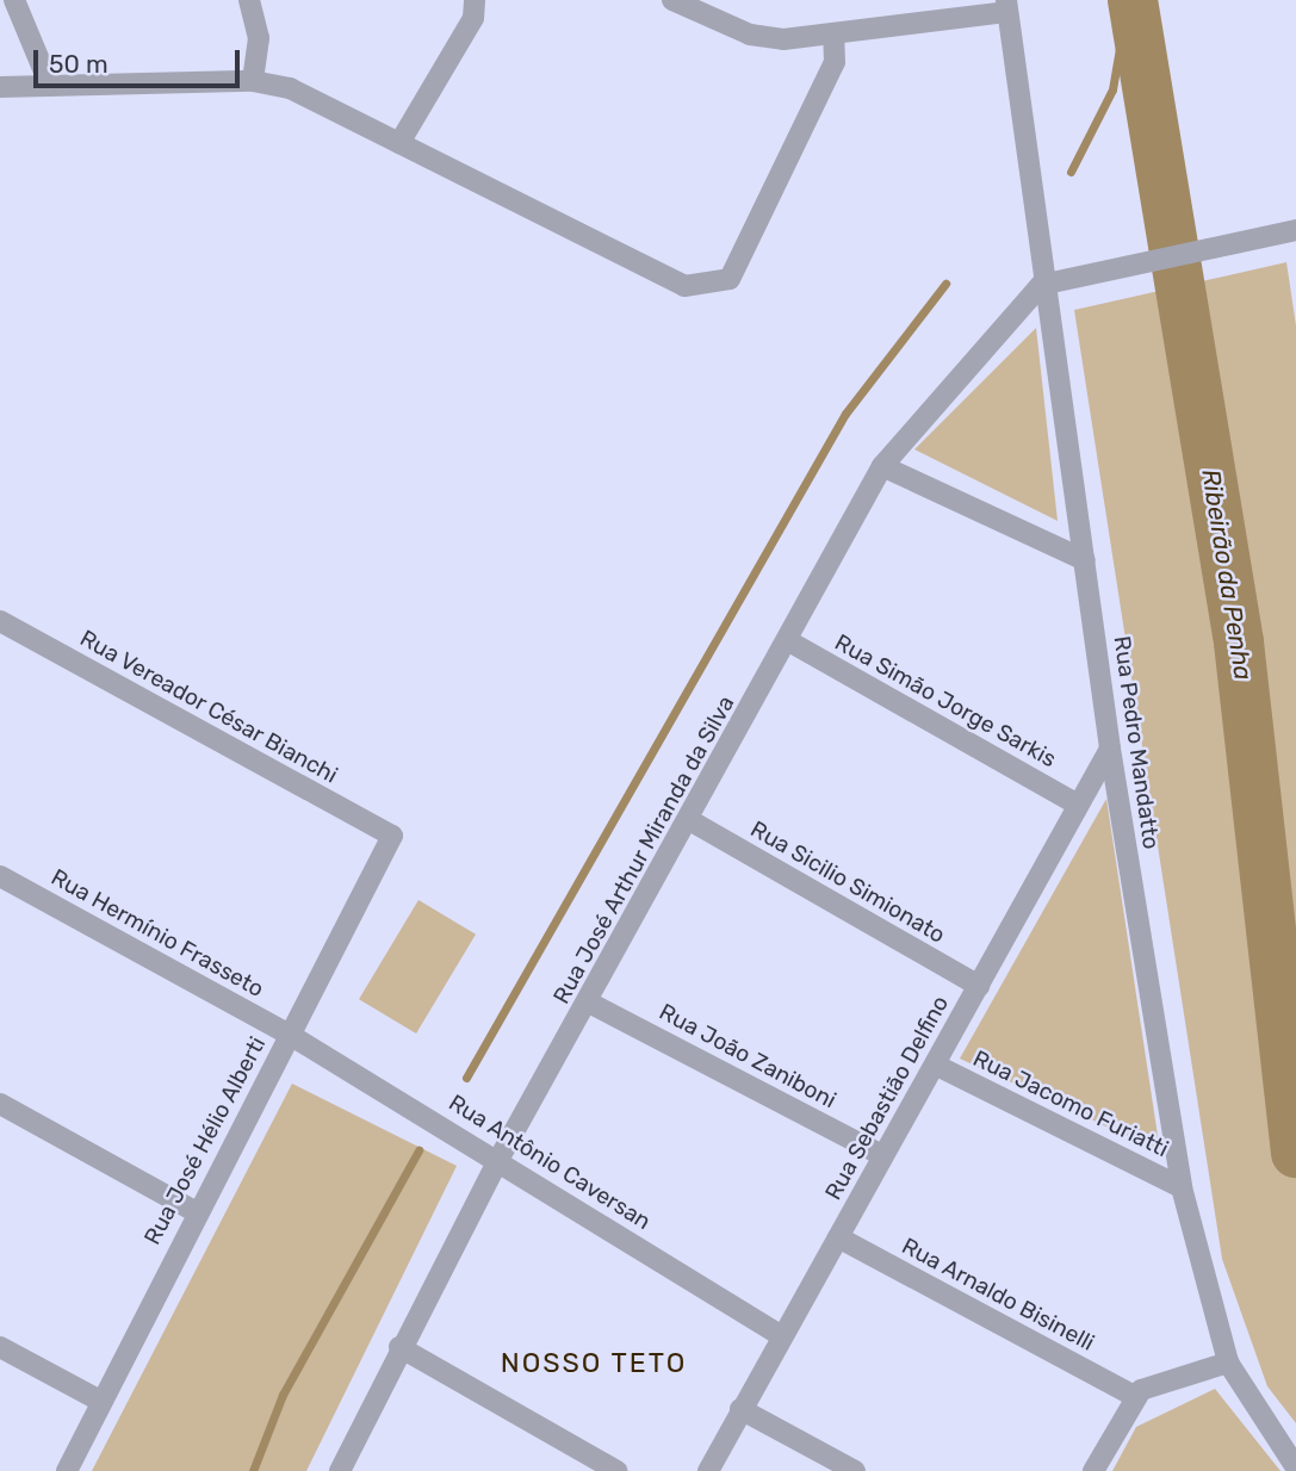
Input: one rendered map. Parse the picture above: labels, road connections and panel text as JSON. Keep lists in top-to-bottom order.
{
  "streets": {
    "street": [
      "Rua Simão Jorge Sarkis",
      "Rua Vereador César Bianchi",
      "Rua Pedro Mandatto",
      "Rua José Arthur Miranda da Silva",
      "Rua Sicilio Simionato",
      "Rua Hermínio Frasseto",
      "Rua João Zaniboni",
      "Rua Sebastião Delfino",
      "Rua Jacomo Furiatti",
      "Rua José Hélio Alberti",
      "Rua Antônio Caversan",
      "Rua Arnaldo Bisinelli"
    ]
  },
  "crossings": [
    ["Rua Simão Jorge Sarkis", "Rua José Arthur Miranda da Silva"],
    ["Rua Simão Jorge Sarkis", "Rua Sebastião Delfino"],
    ["Rua Vereador César Bianchi", "Rua José Hélio Alberti"],
    ["Rua Pedro Mandatto", "Rua José Arthur Miranda da Silva"],
    ["Rua Pedro Mandatto", "Rua Sebastião Delfino"],
    ["Rua Pedro Mandatto", "Rua Jacomo Furiatti"],
    ["Rua José Arthur Miranda da Silva", "Rua Sicilio Simionato"],
    ["Rua José Arthur Miranda da Silva", "Rua João Zaniboni"],
    ["Rua José Arthur Miranda da Silva", "Rua Antônio Caversan"],
    ["Rua Sicilio Simionato", "Rua Sebastião Delfino"],
    ["Rua Hermínio Frasseto", "Rua José Hélio Alberti"],
    ["Rua Hermínio Frasseto", "Rua Antônio Caversan"],
    ["Rua João Zaniboni", "Rua Sebastião Delfino"],
    ["Rua Sebastião Delfino", "Rua Jacomo Furiatti"],
    ["Rua Sebastião Delfino", "Rua Antônio Caversan"],
    ["Rua Sebastião Delfino", "Rua Arnaldo Bisinelli"],
    ["Rua José Hélio Alberti", "Rua Antônio Caversan"]
  ],
  "districts": ["NOSSO TETO"],
  "water": ["Ribeirão da Penha"],
  "scale_bar": "50 m"
}
